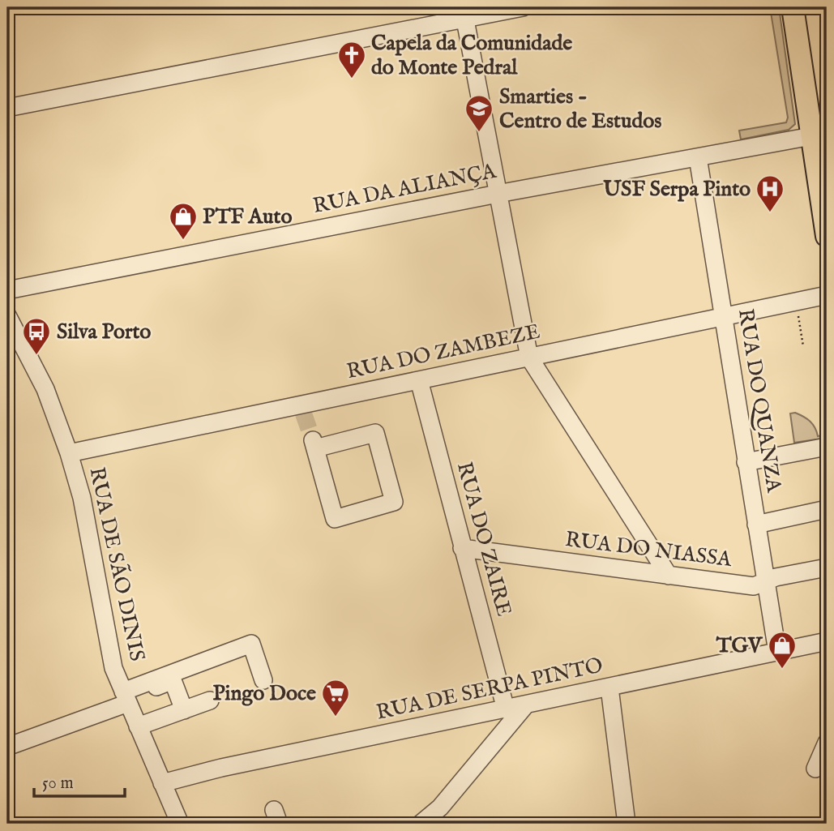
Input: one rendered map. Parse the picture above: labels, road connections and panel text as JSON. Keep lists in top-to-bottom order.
{
  "streets": {
    "street": [
      "RUA DA ALIANÇA",
      "RUA DO ZAMBEZE",
      "RUA DO QUANZA",
      "RUA DO ZAIRE",
      "RUA DO NIASSA",
      "RUA DE SÃO DINIS",
      "RUA DE SERPA PINTO"
    ]
  },
  "crossings": [
    ["RUA DA ALIANÇA", "RUA DO QUANZA"],
    ["RUA DO ZAMBEZE", "RUA DO QUANZA"],
    ["RUA DO ZAMBEZE", "RUA DO ZAIRE"],
    ["RUA DO ZAMBEZE", "RUA DE SÃO DINIS"],
    ["RUA DO QUANZA", "RUA DO NIASSA"],
    ["RUA DO QUANZA", "RUA DE SERPA PINTO"],
    ["RUA DO ZAIRE", "RUA DO NIASSA"],
    ["RUA DO ZAIRE", "RUA DE SERPA PINTO"],
    ["RUA DE SÃO DINIS", "RUA DE SERPA PINTO"]
  ],
  "places": {
    "church": ["Capela da Comunidade do Monte Pedral"],
    "school or university": ["Smarties - Centro de Estudos"],
    "hospital": ["USF Serpa Pinto"],
    "shop": ["PTF Auto", "TGV"],
    "bus stop": ["Silva Porto"],
    "supermarket": ["Pingo Doce"]
  },
  "scale_bar": "50 m"
}
